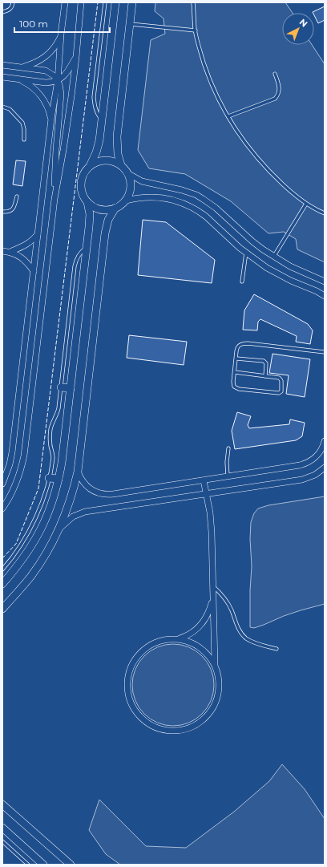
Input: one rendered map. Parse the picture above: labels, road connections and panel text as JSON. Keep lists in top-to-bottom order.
{
  "scale_bar": "100 m",
  "north": "top right"
}
